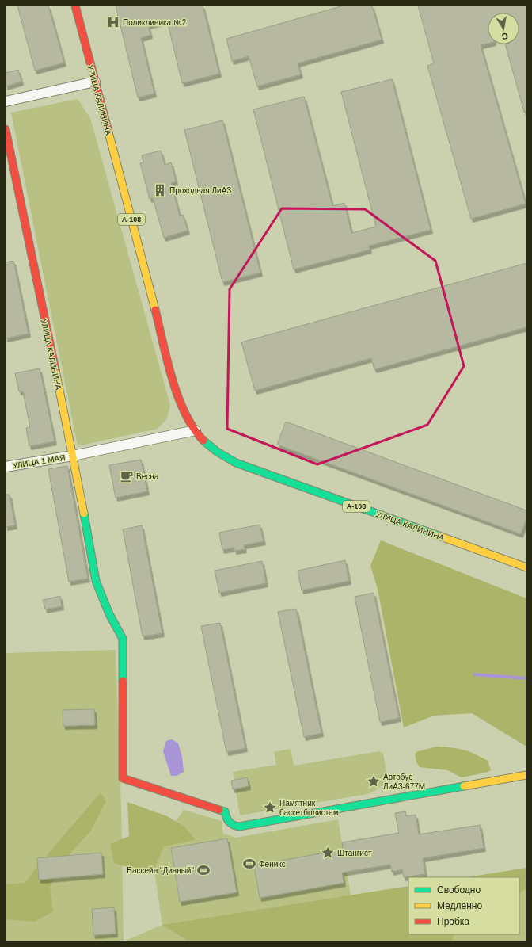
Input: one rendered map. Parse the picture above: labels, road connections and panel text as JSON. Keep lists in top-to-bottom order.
{
  "streets": {
    "main road": ["УЛИЦА КАЛИНИНА", "А-108"],
    "street": ["УЛИЦА 1 МАЯ"]
  },
  "crossings": [
    ["УЛИЦА КАЛИНИНА", "УЛИЦА 1 МАЯ"]
  ],
  "places": {
    "hospital": ["Поликлиника №2"],
    "building": ["Проходная ЛиАЗ"],
    "cafe": ["Весна"],
    "place": ["Автобус ЛиАЗ-677М", "Памятник баскетболистам", "Штангист"],
    "sports": ["Феникс", "Бассейн \"Дивный\""]
  },
  "legend": ["Свободно", "Медленно", "Пробка"],
  "north": "bottom"
}
